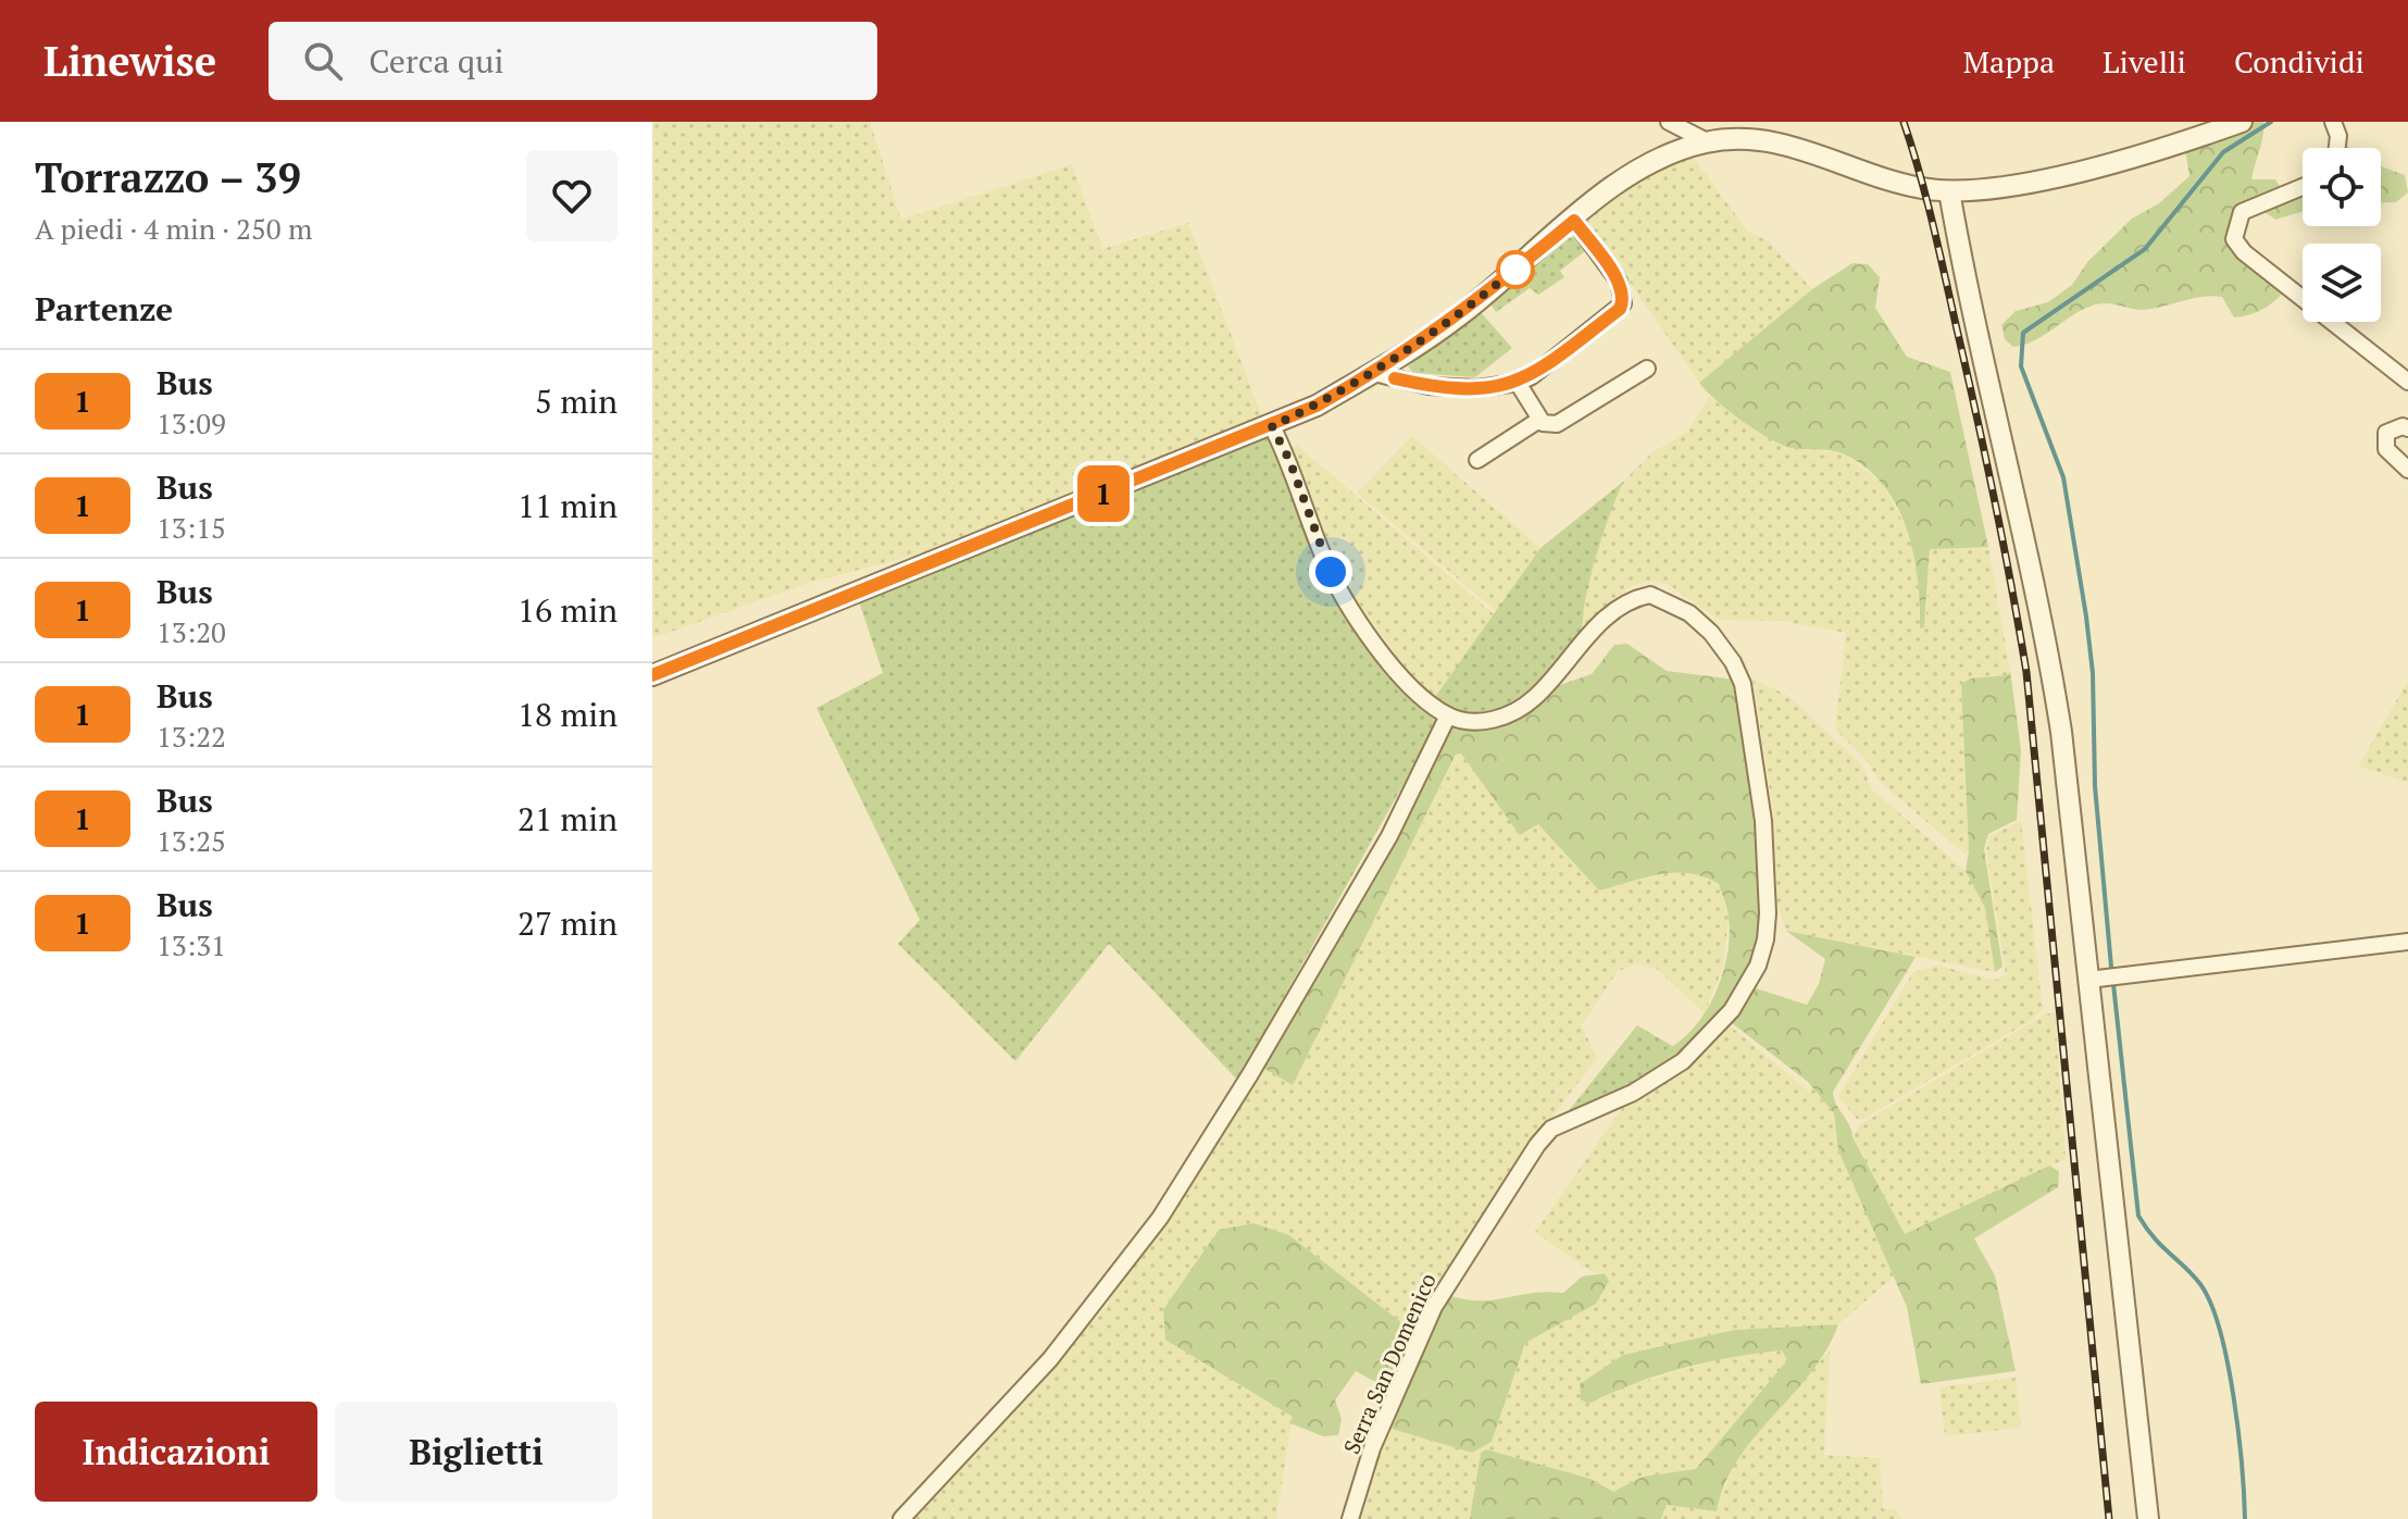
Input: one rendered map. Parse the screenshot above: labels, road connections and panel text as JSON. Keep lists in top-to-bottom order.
{
  "streets": {
    "street": ["Serra San Domenico"]
  },
  "lines": ["bus line 1"],
  "page": {
    "header": "Linewise",
    "search": "Cerca qui",
    "nav": ["Mappa", "Livelli", "Condividi"],
    "heading": [
      ["Torrazzo – 39", "A piedi · 4 min · 250 m"],
      "Partenze"
    ],
    "on_map": "1",
    "list": [
      {
        "mark": "1",
        "name": "Bus",
        "note": "13:09",
        "value": "5 min"
      },
      {
        "mark": "1",
        "name": "Bus",
        "note": "13:15",
        "value": "11 min"
      },
      {
        "mark": "1",
        "name": "Bus",
        "note": "13:20",
        "value": "16 min"
      },
      {
        "mark": "1",
        "name": "Bus",
        "note": "13:22",
        "value": "18 min"
      },
      {
        "mark": "1",
        "name": "Bus",
        "note": "13:25",
        "value": "21 min"
      },
      {
        "mark": "1",
        "name": "Bus",
        "note": "13:31",
        "value": "27 min"
      }
    ],
    "buttons": ["Indicazioni", "Biglietti"]
  }
}
